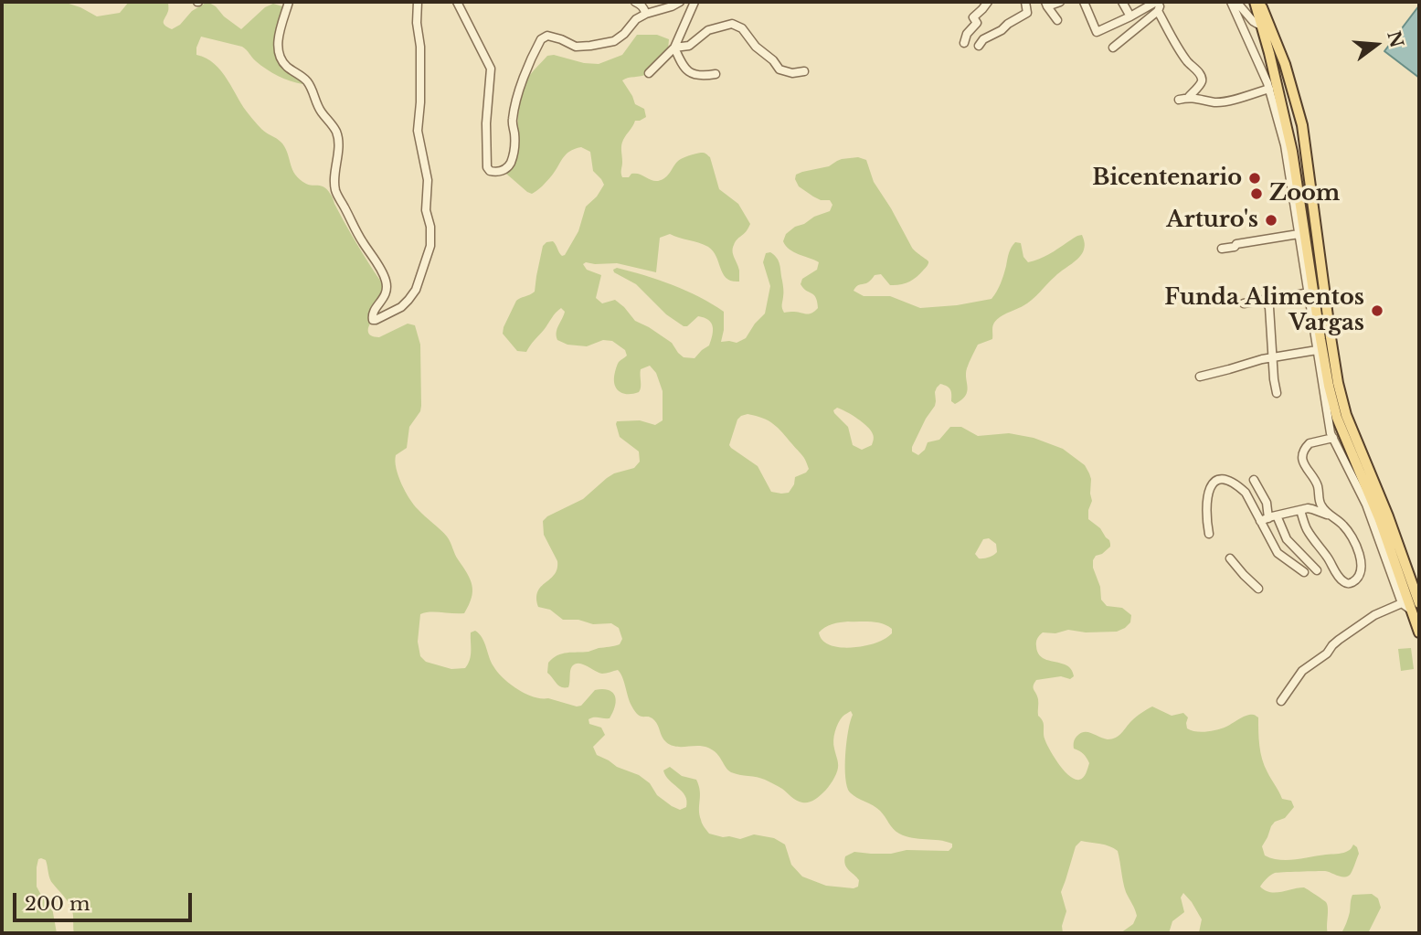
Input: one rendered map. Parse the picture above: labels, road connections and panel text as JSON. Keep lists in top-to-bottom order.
{
  "places": [
    "Bicentenario",
    "Zoom",
    "Arturo's",
    "Funda Alimentos Vargas"
  ],
  "scale_bar": "200 m",
  "north": "right"
}
